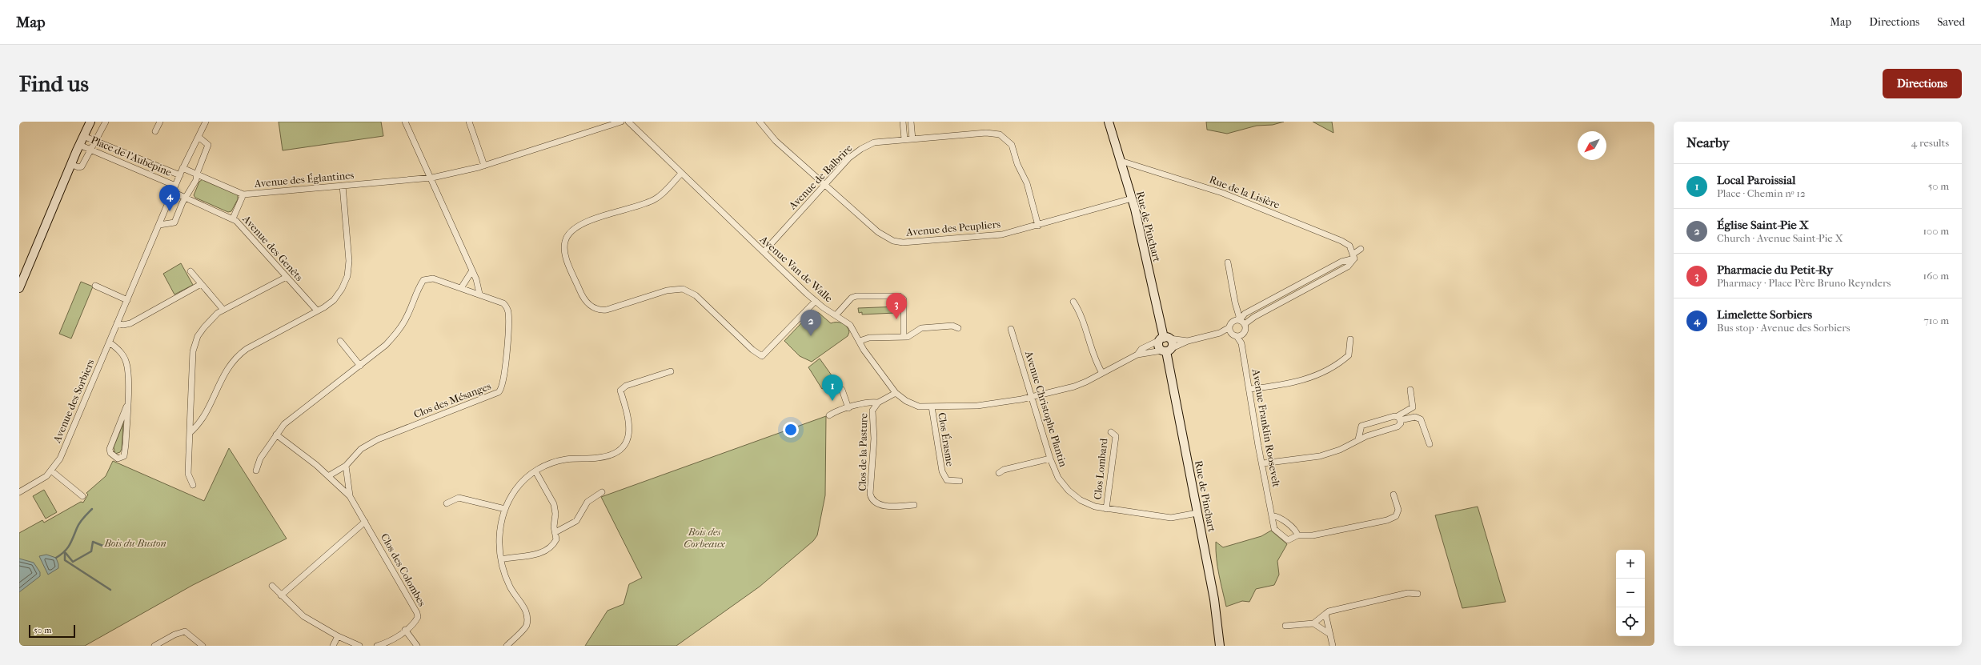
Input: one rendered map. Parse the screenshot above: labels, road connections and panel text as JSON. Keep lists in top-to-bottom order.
{
  "streets": {
    "main road": ["Rue de Pinchart"],
    "street": [
      "Place de l'Aubépine",
      "Avenue de Balbrire",
      "Avenue des Églantines",
      "Rue de la Lisière",
      "Avenue des Peupliers",
      "Avenue des Genêts",
      "Avenue Van de Walle",
      "Clos des Mésanges",
      "Avenue des Sorbiers",
      "Avenue Christophe Plantin",
      "Avenue Franklin Roosevelt",
      "Clos Érasme",
      "Clos de la Pasture",
      "Clos Lombard",
      "Clos des Colombes"
    ]
  },
  "crossings": [
    ["Place de l'Aubépine", "Avenue des Sorbiers"],
    ["Avenue de Balbrire", "Avenue des Peupliers"],
    ["Avenue de Balbrire", "Avenue Van de Walle"],
    ["Avenue des Églantines", "Avenue des Sorbiers"],
    ["Rue de la Lisière", "Rue de Pinchart"],
    ["Rue de Pinchart", "Avenue des Peupliers"],
    ["Rue de Pinchart", "Avenue Van de Walle"],
    ["Rue de Pinchart", "Avenue Christophe Plantin"],
    ["Avenue des Genêts", "Avenue des Sorbiers"],
    ["Avenue Van de Walle", "Avenue Christophe Plantin"],
    ["Avenue Van de Walle", "Clos Érasme"],
    ["Avenue Van de Walle", "Clos de la Pasture"],
    ["Avenue Christophe Plantin", "Clos Lombard"]
  ],
  "parks": ["Bois des Corbeaux", "Bois du Buston"],
  "scale_bar": "50 m",
  "north": "bottom left",
  "page": {
    "header": "Map",
    "nav": ["Map", "Directions", "Saved"],
    "buttons": "Directions",
    "title": "Find us",
    "heading": ["Nearby", "4 results"],
    "list": [
      {
        "mark": "1",
        "name": "Local Paroissial",
        "note": "Place · Chemin nᵒ 12",
        "value": "50 m"
      },
      {
        "mark": "2",
        "name": "Église Saint-Pie X",
        "note": "Church · Avenue Saint-Pie X",
        "value": "100 m"
      },
      {
        "mark": "3",
        "name": "Pharmacie du Petit-Ry",
        "note": "Pharmacy · Place Père Bruno Reynders",
        "value": "160 m"
      },
      {
        "mark": "4",
        "name": "Limelette Sorbiers",
        "note": "Bus stop · Avenue des Sorbiers",
        "value": "710 m"
      }
    ],
    "pins": [
      "4",
      "3",
      "2",
      "1"
    ],
    "map_buttons": ["+", "−"],
    "scale": "50 m"
  }
}
